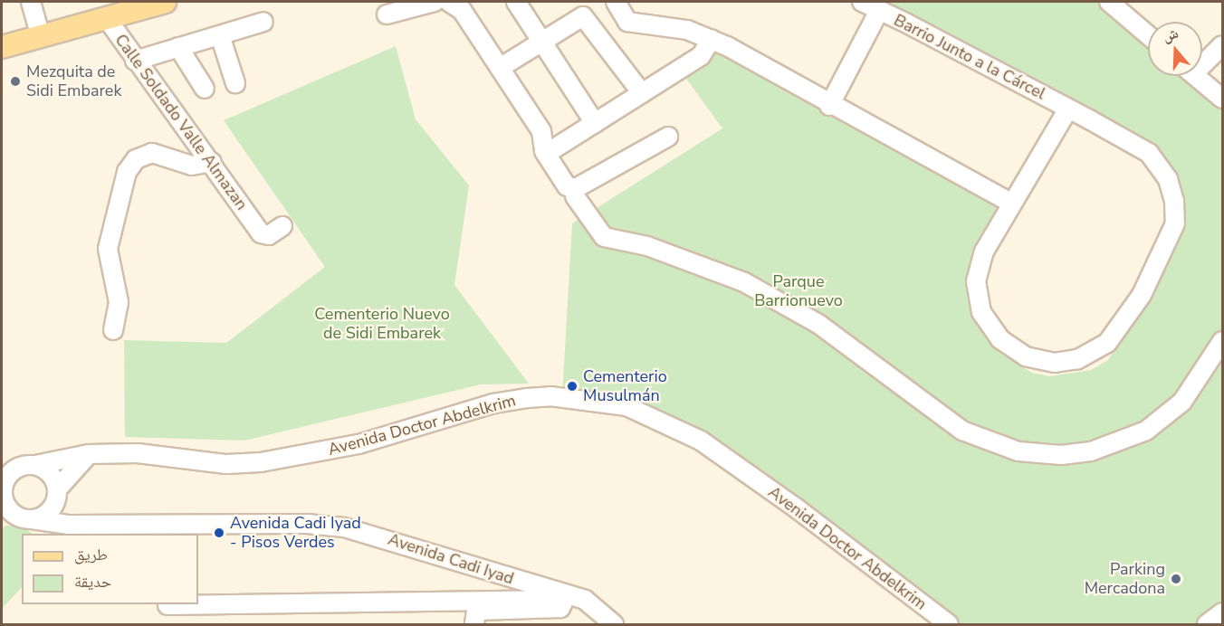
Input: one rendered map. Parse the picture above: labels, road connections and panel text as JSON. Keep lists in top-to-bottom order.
{
  "streets": {
    "street": [
      "Barrio Junto a la Cárcel",
      "Calle Soldado Valle Almazan",
      "Avenida Doctor Abdelkrim",
      "Avenida Cadi Iyad"
    ]
  },
  "crossings": [
    ["Avenida Doctor Abdelkrim", "Avenida Cadi Iyad"]
  ],
  "parks": ["Parque Barrionuevo", "Cementerio Nuevo de Sidi Embarek"],
  "places": [
    "Mezquita de Sidi Embarek",
    "Cementerio Musulmán",
    "Avenida Cadi Iyad - Pisos Verdes",
    "Parking Mercadona"
  ],
  "legend": ["طريق", "حديقة"],
  "north": "top"
}
